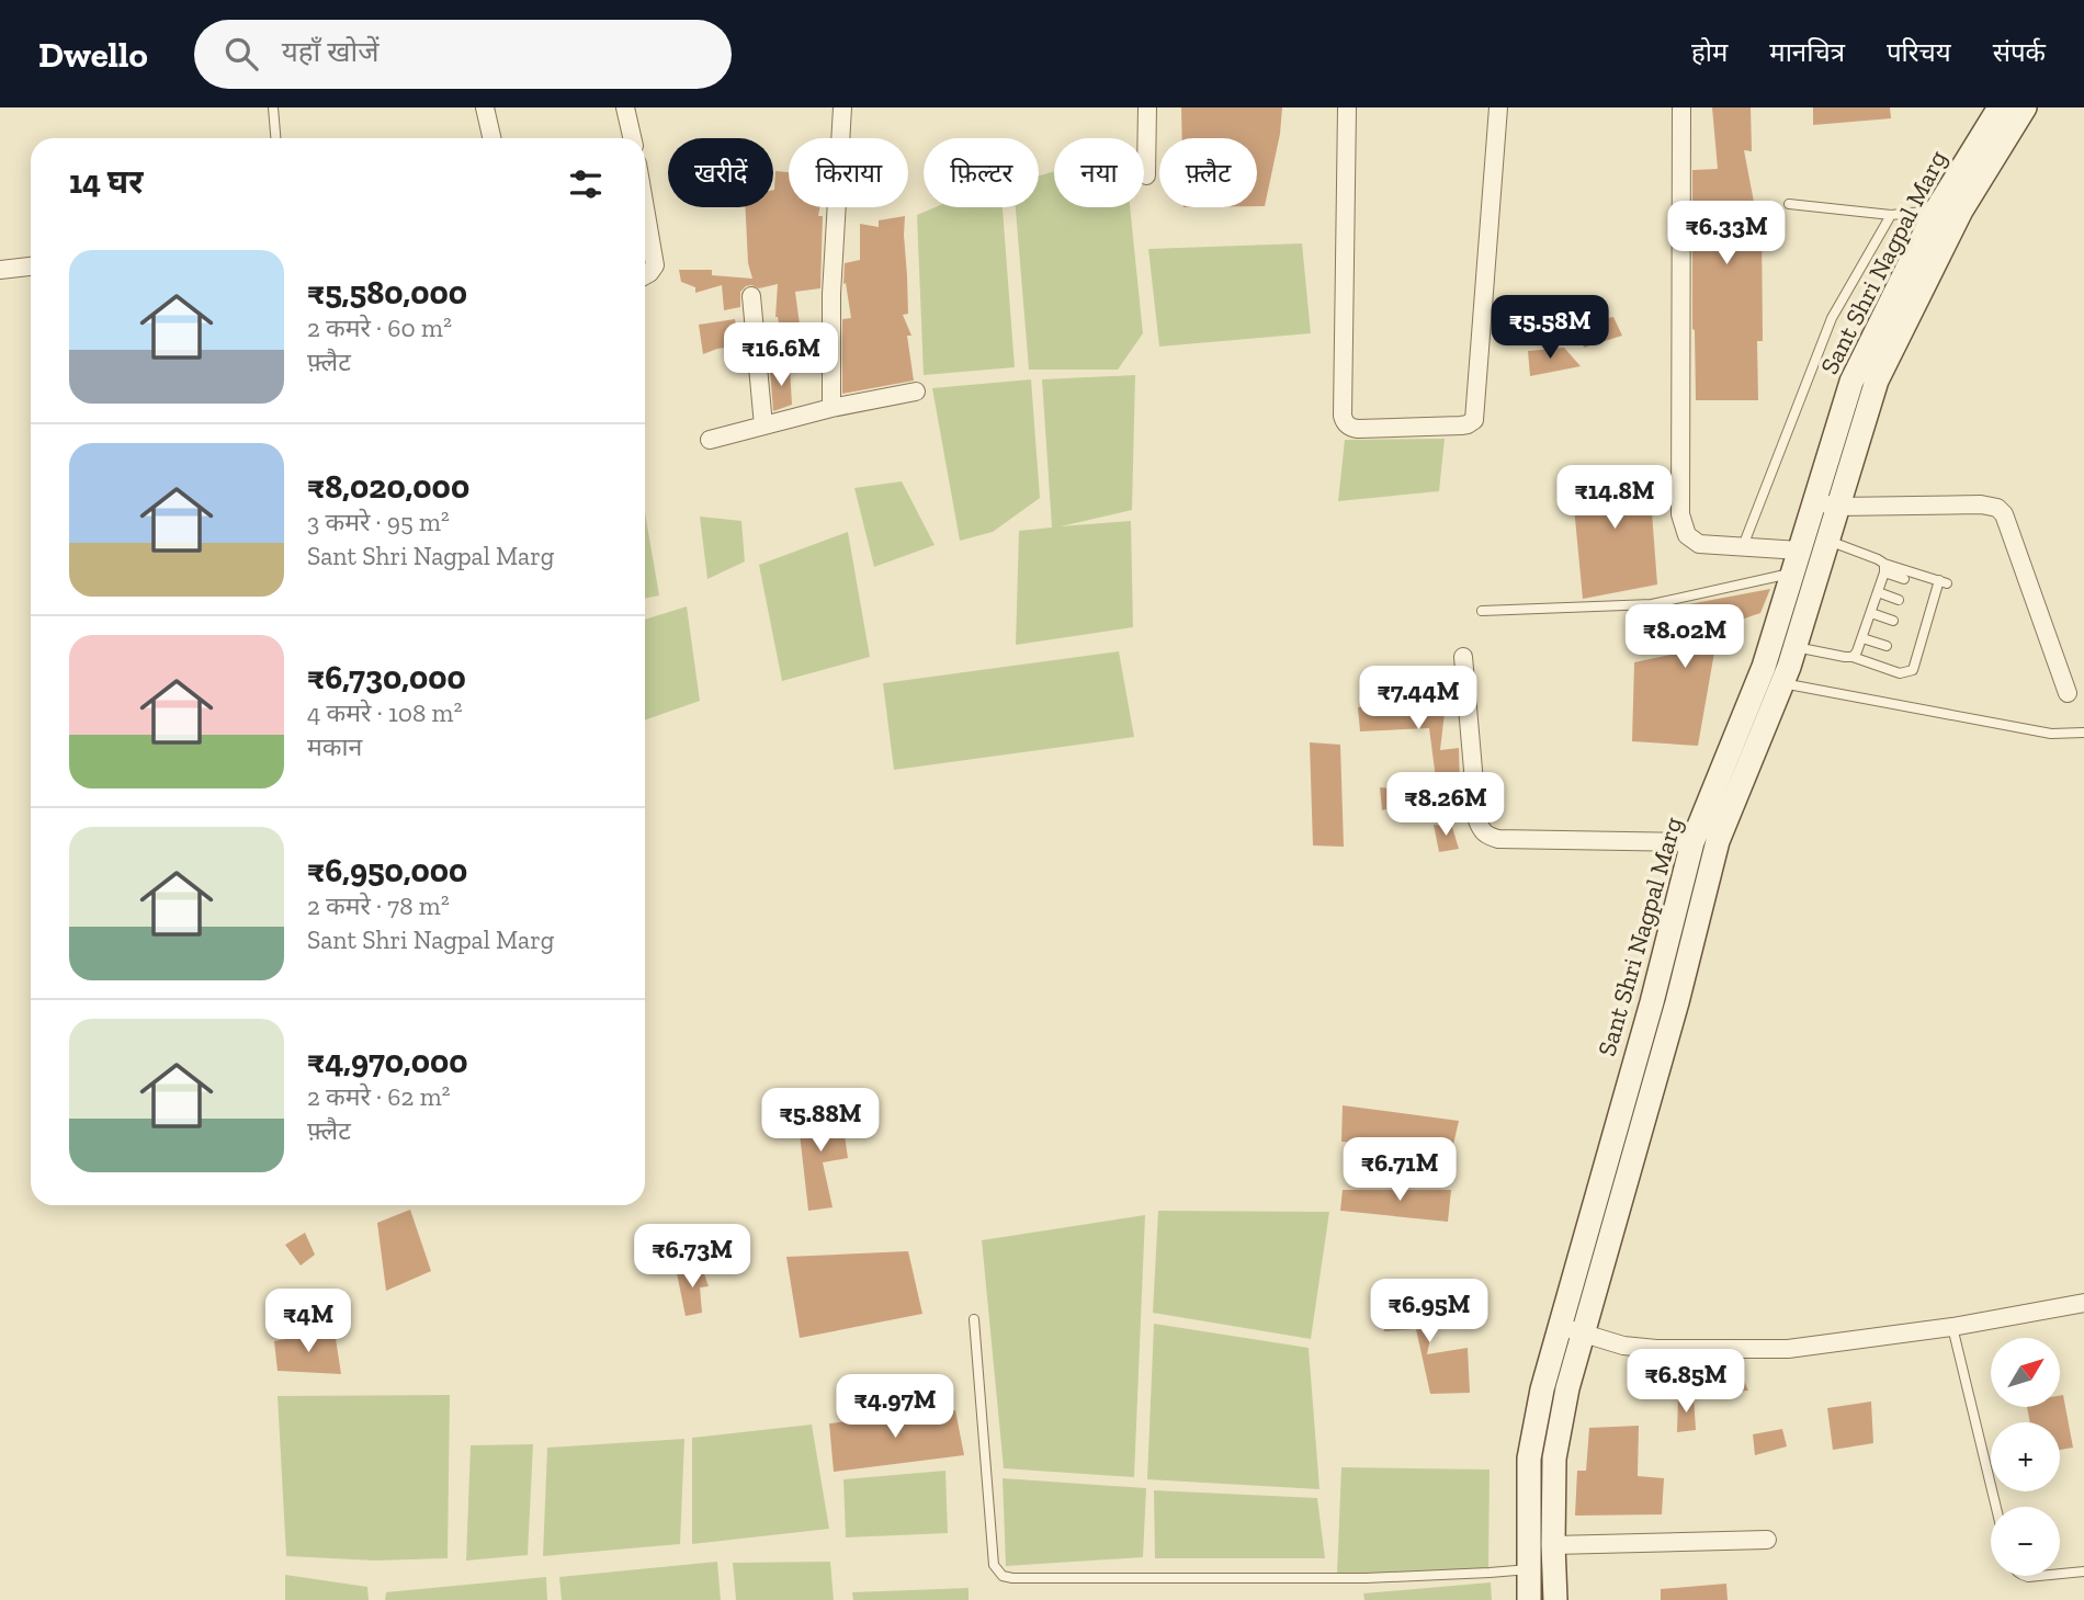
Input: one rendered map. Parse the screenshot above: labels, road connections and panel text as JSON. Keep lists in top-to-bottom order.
{
  "streets": {
    "street": ["Sant Shri Nagpal Marg"]
  },
  "north": "top right",
  "page": {
    "header": "Dwello",
    "search": "यहाँ खोजें",
    "nav": [
      "होम",
      "मानचित्र",
      "परिचय",
      "संपर्क"
    ],
    "chip": [
      "खरीदें",
      "किराया",
      "फ़िल्टर",
      "नया",
      "फ़्लैट"
    ],
    "heading": "14 घर",
    "price": [
      "₹6.33M",
      "₹5.58M",
      "₹16.6M",
      "₹14.8M",
      "₹8.02M",
      "₹7.44M",
      "₹8.26M",
      "₹5.88M",
      "₹6.71M",
      "₹6.73M",
      "₹6.95M",
      "₹4M",
      "₹6.85M",
      "₹4.97M"
    ],
    "list": [
      {
        "name": "₹5,580,000",
        "note": "2 कमरे · 60 m² · फ़्लैट"
      },
      {
        "name": "₹8,020,000",
        "note": "3 कमरे · 95 m² · Sant Shri Nagpal Marg"
      },
      {
        "name": "₹6,730,000",
        "note": "4 कमरे · 108 m² · मकान"
      },
      {
        "name": "₹6,950,000",
        "note": "2 कमरे · 78 m² · Sant Shri Nagpal Marg"
      },
      {
        "name": "₹4,970,000",
        "note": "2 कमरे · 62 m² · फ़्लैट"
      }
    ],
    "map_buttons": ["+", "−"]
  }
}
